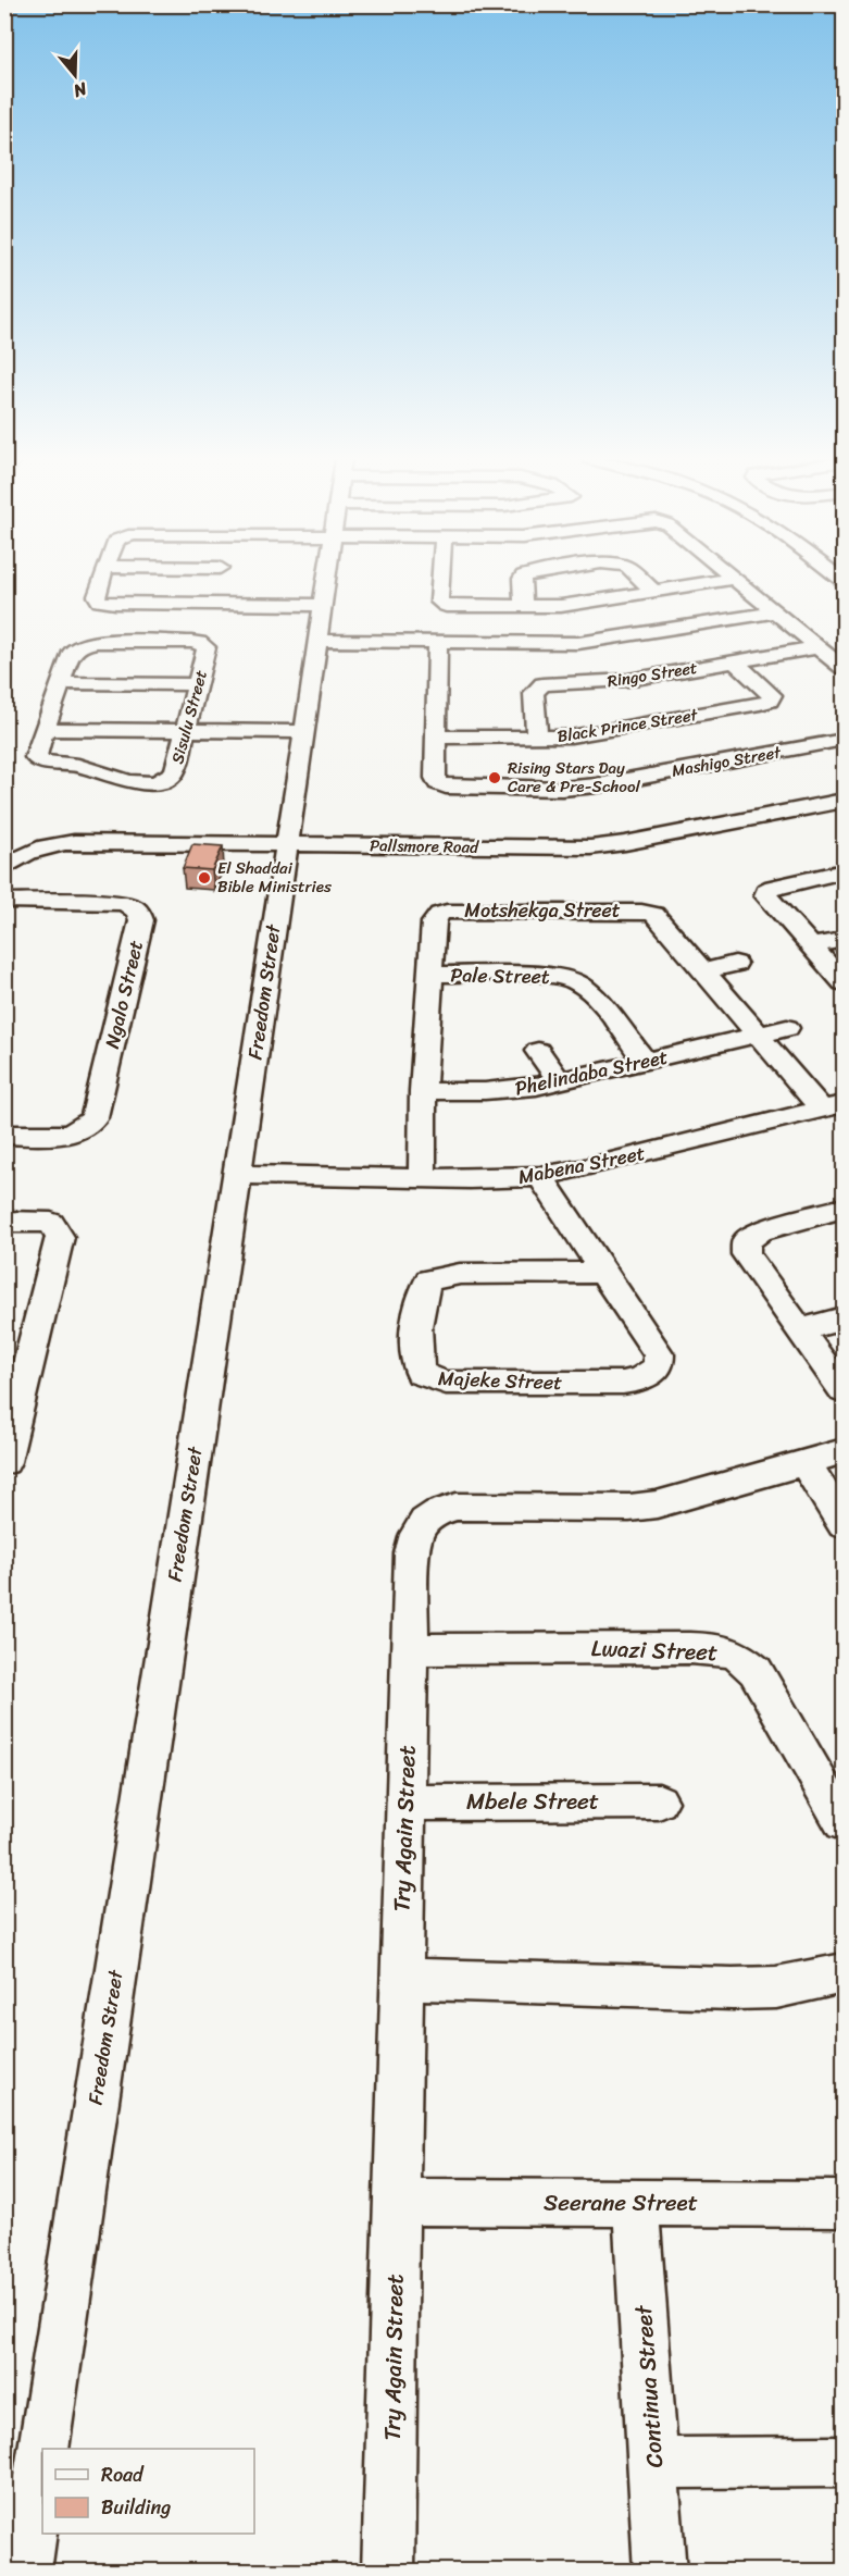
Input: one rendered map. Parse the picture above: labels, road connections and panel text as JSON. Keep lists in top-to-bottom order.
{
  "streets": {
    "street": [
      "Ringo Street",
      "Sisulu Street",
      "Black Prince Street",
      "Mashigo Street",
      "Pallsmore Road",
      "Motshekga Street",
      "Pale Street",
      "Freedom Street",
      "Ngalo Street",
      "Phelindaba Street",
      "Mabena Street",
      "Majeke Street",
      "Lwazi Street",
      "Mbele Street",
      "Try Again Street",
      "Seerane Street",
      "Continua Street"
    ]
  },
  "crossings": [
    ["Ringo Street", "Black Prince Street"],
    ["Black Prince Street", "Mashigo Street"],
    ["Pallsmore Road", "Freedom Street"],
    ["Motshekga Street", "Pale Street"],
    ["Motshekga Street", "Phelindaba Street"],
    ["Motshekga Street", "Mabena Street"],
    ["Pale Street", "Phelindaba Street"],
    ["Freedom Street", "Mabena Street"],
    ["Mabena Street", "Majeke Street"],
    ["Lwazi Street", "Try Again Street"],
    ["Mbele Street", "Try Again Street"],
    ["Try Again Street", "Seerane Street"],
    ["Seerane Street", "Continua Street"]
  ],
  "places": ["Rising Stars Day Care & Pre-School", "El Shaddai Bible Ministries"],
  "legend": ["Road", "Building"],
  "north": "bottom"
}
